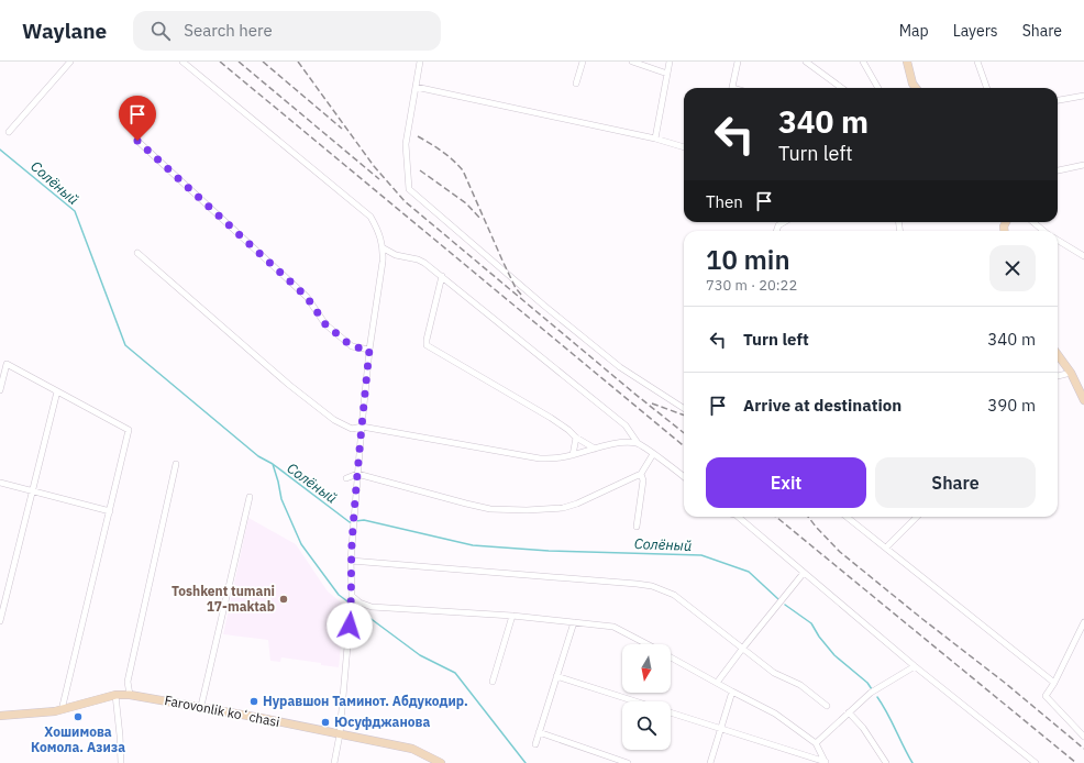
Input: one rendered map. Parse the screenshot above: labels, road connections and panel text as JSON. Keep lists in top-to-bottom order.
{
  "streets": {
    "street": ["Farovonlik koʻchasi"]
  },
  "water": ["Солёный"],
  "places": [
    "Toshkent tumani 17-maktab",
    "Нуравшон Таминот. Абдукодир.",
    "Хошимова Комола. Азиза",
    "Юсуфджанова"
  ],
  "north": "bottom",
  "page": {
    "header": "Waylane",
    "search": "Search here",
    "nav": ["Map", "Layers", "Share"],
    "turn": ["340 m", "Turn left"],
    "then": "Then",
    "heading": ["10 min", "730 m · 20:22"],
    "list": [
      {
        "name": "Turn left",
        "value": "340 m"
      },
      {
        "name": "Arrive at destination",
        "value": "390 m"
      }
    ],
    "buttons": ["Exit", "Share"]
  }
}
